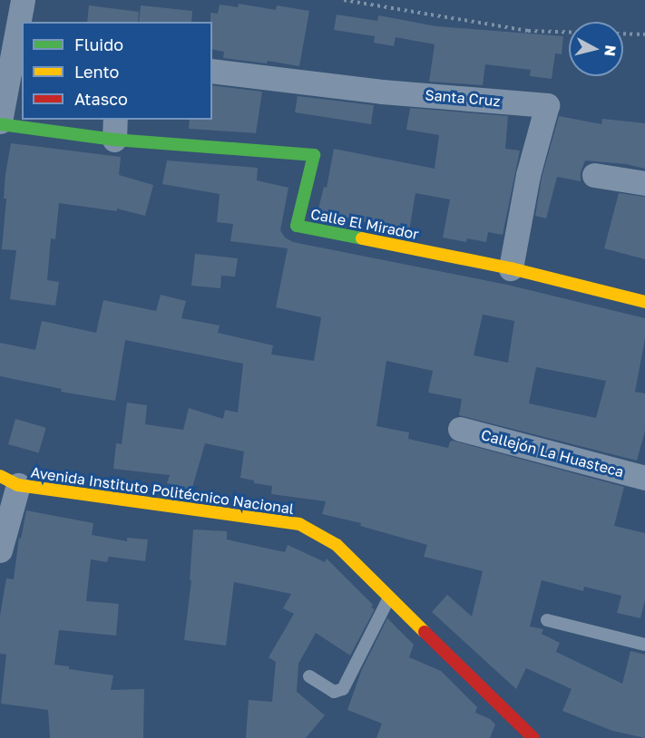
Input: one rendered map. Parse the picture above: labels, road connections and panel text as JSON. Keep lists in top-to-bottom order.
{
  "streets": {
    "street": [
      "Santa Cruz",
      "Calle El Mirador",
      "Callejón La Huasteca",
      "Avenida Instituto Politécnico Nacional"
    ]
  },
  "crossings": [
    ["Santa Cruz", "Calle El Mirador"]
  ],
  "legend": ["Fluido", "Lento", "Atasco"],
  "north": "right"
}
